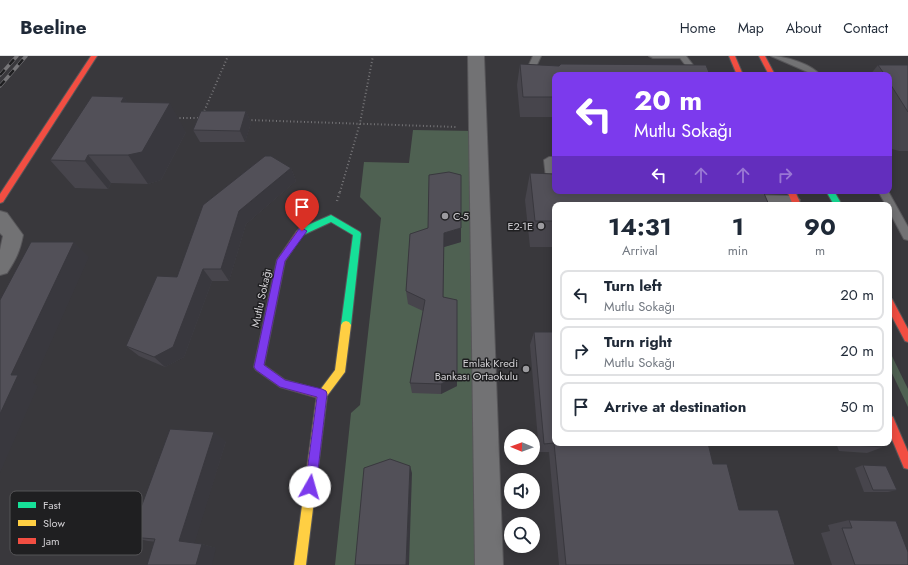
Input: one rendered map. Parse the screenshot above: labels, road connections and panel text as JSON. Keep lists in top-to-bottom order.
{
  "streets": {
    "street": ["Mutlu Sokağı"]
  },
  "places": ["C-5", "E2-1E", "Emlak Kredi Bankası Ortaokulu"],
  "legend": ["Fast", "Slow", "Jam"],
  "north": "left",
  "page": {
    "header": "Beeline",
    "nav": [
      "Home",
      "Map",
      "About",
      "Contact"
    ],
    "turn": ["20 m", "Mutlu Sokağı"],
    "eta": [
      "14:31",
      "Arrival",
      "1",
      "min",
      "90",
      "m"
    ],
    "list": [
      {
        "name": "Turn left",
        "note": "Mutlu Sokağı",
        "value": "20 m"
      },
      {
        "name": "Turn right",
        "note": "Mutlu Sokağı",
        "value": "20 m"
      },
      {
        "name": "Arrive at destination",
        "value": "50 m"
      }
    ]
  }
}
